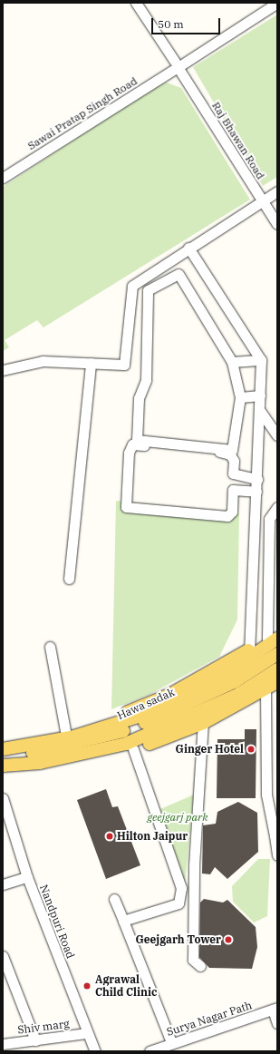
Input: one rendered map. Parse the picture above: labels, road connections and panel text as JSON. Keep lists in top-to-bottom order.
{
  "streets": {
    "main road": ["Hawa sadak"],
    "street": [
      "Sawai Pratap Singh Road",
      "Raj Bhawan Road",
      "Nandpuri Road",
      "Surya Nagar Path",
      "Shiv marg"
    ]
  },
  "crossings": [
    ["Sawai Pratap Singh Road", "Raj Bhawan Road"],
    ["Nandpuri Road", "Shiv marg"]
  ],
  "parks": ["geejgarj park"],
  "places": [
    "Ginger Hotel",
    "Hilton Jaipur",
    "Geejgarh Tower",
    "Agrawal Child Clinic"
  ],
  "scale_bar": "50 m"
}
